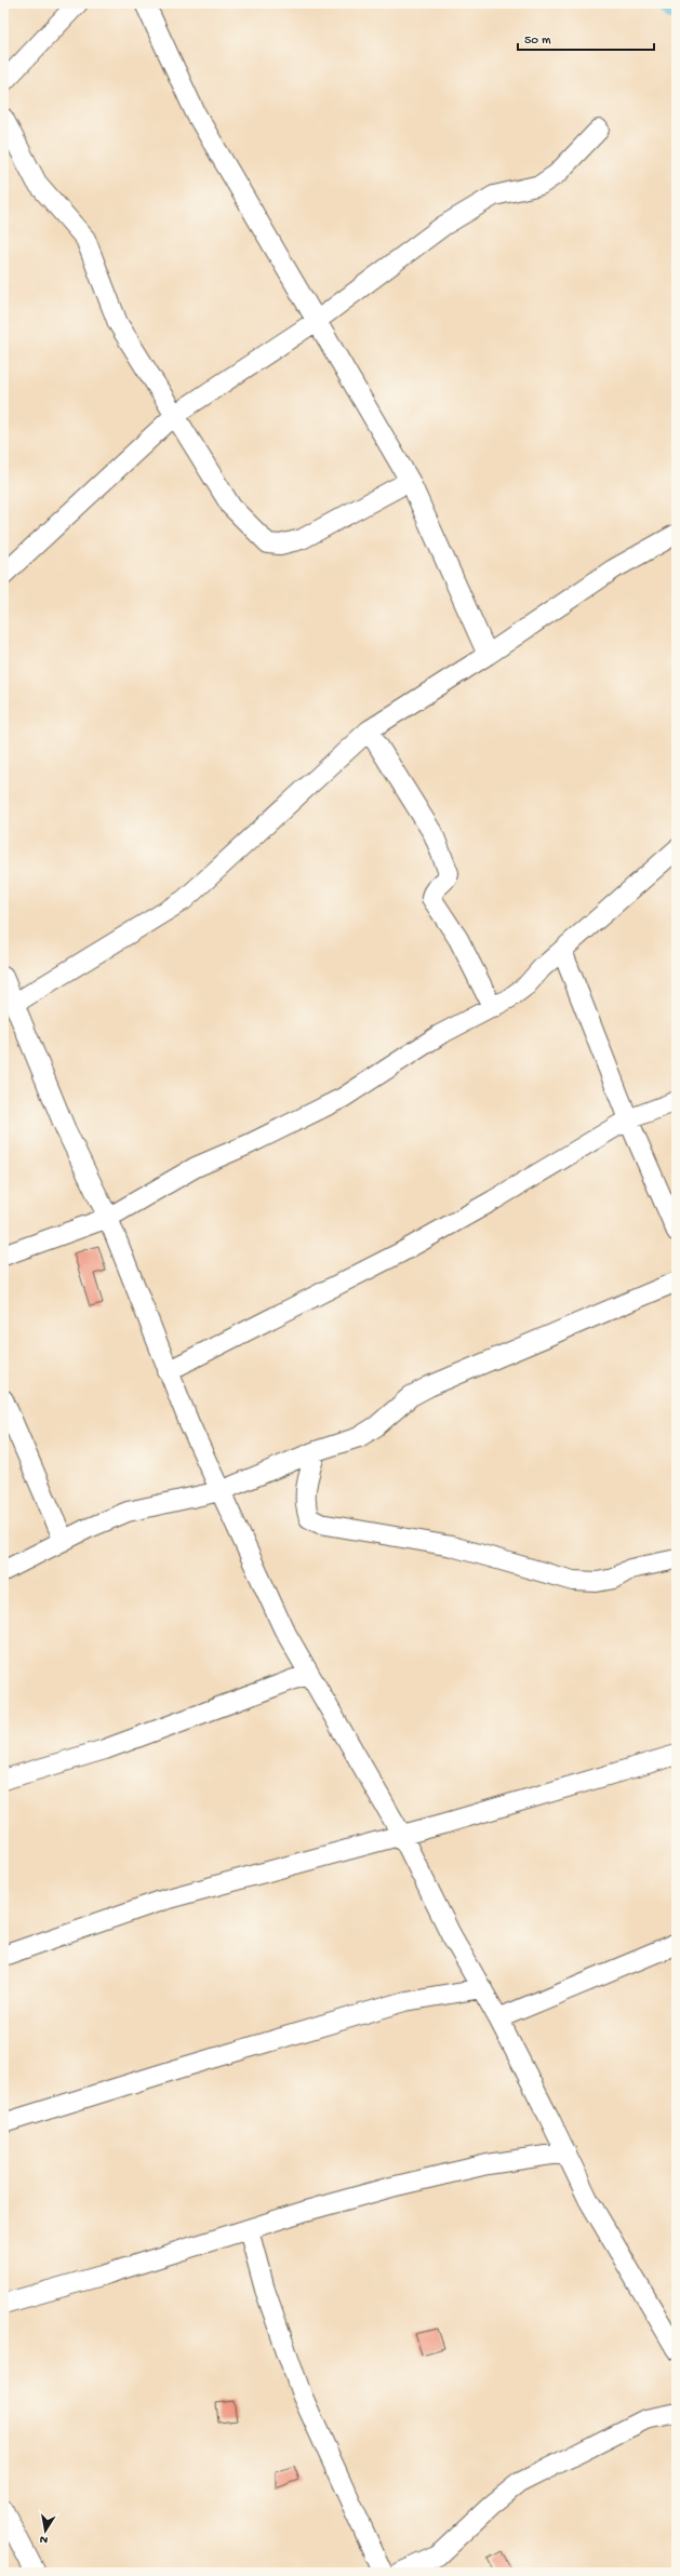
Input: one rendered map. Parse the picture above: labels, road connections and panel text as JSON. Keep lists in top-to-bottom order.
{
  "scale_bar": "50 m",
  "north": "bottom"
}
